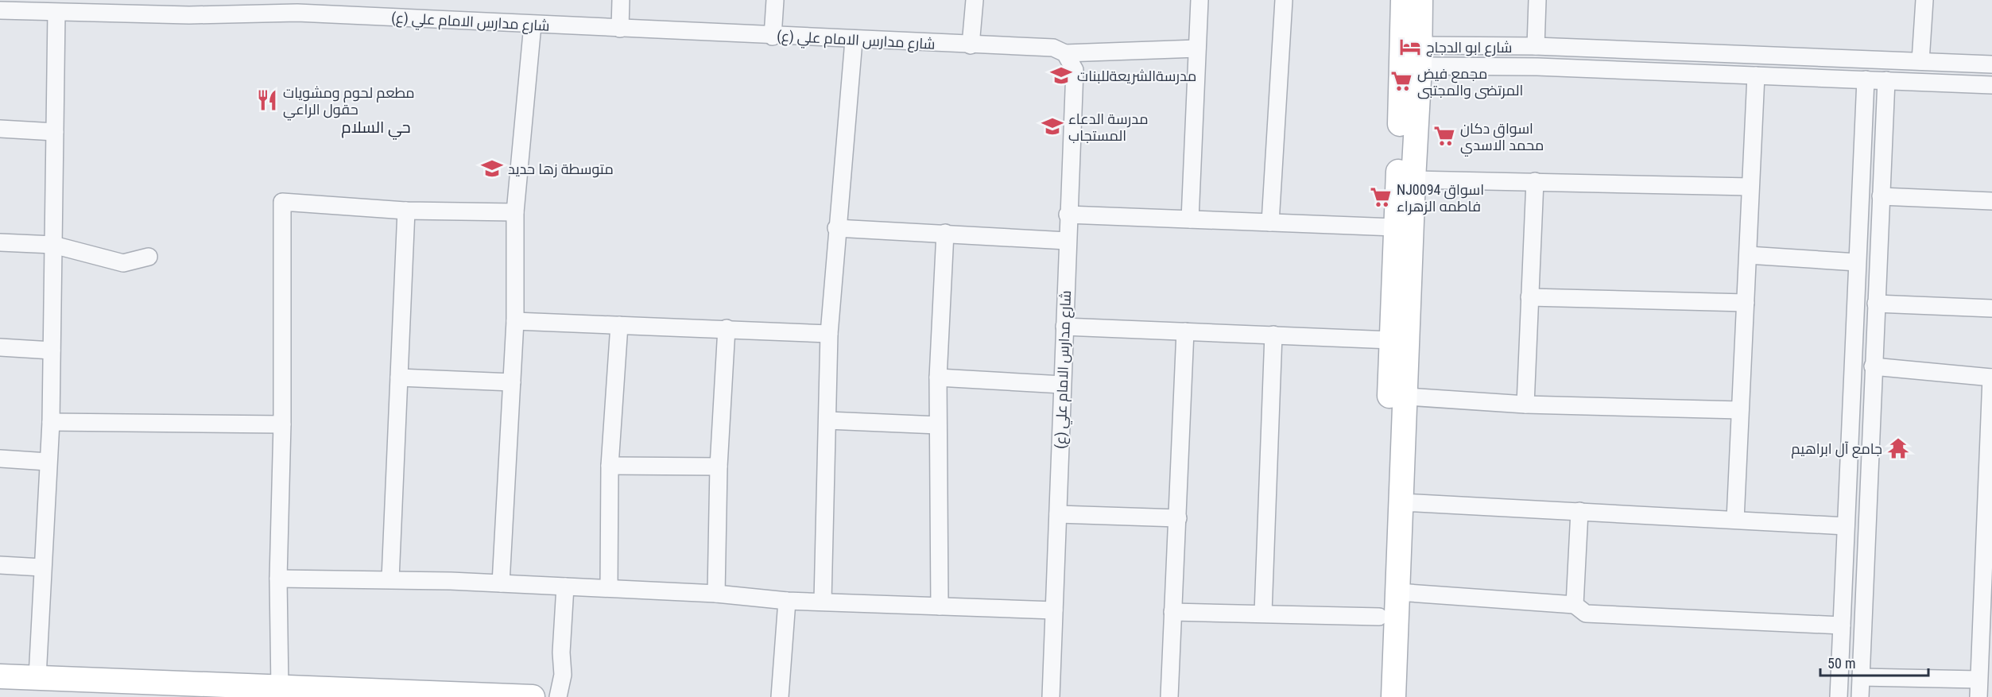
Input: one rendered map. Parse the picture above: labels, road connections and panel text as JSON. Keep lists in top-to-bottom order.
{
  "streets": {
    "street": ["شارع مدارس الامام علي (ع)"]
  },
  "districts": ["حي السلام"],
  "places": {
    "hotel": ["شارع ابو الدجاج"],
    "school or university": ["مدرسةالشريعةللبنات", "مدرسة الدعاء المستجاب", "متوسطة زها حديد"],
    "supermarket": ["مجمع فيض المرتضى والمجتبى", "اسواق دكان محمد الاسدي", "NJ0094 اسواق فاطمه الزهراء"],
    "restaurant": ["مطعم لحوم ومشويات حقول الراعي"],
    "temple": ["جامع آل ابراهيم"]
  },
  "scale_bar": "50 m"
}
